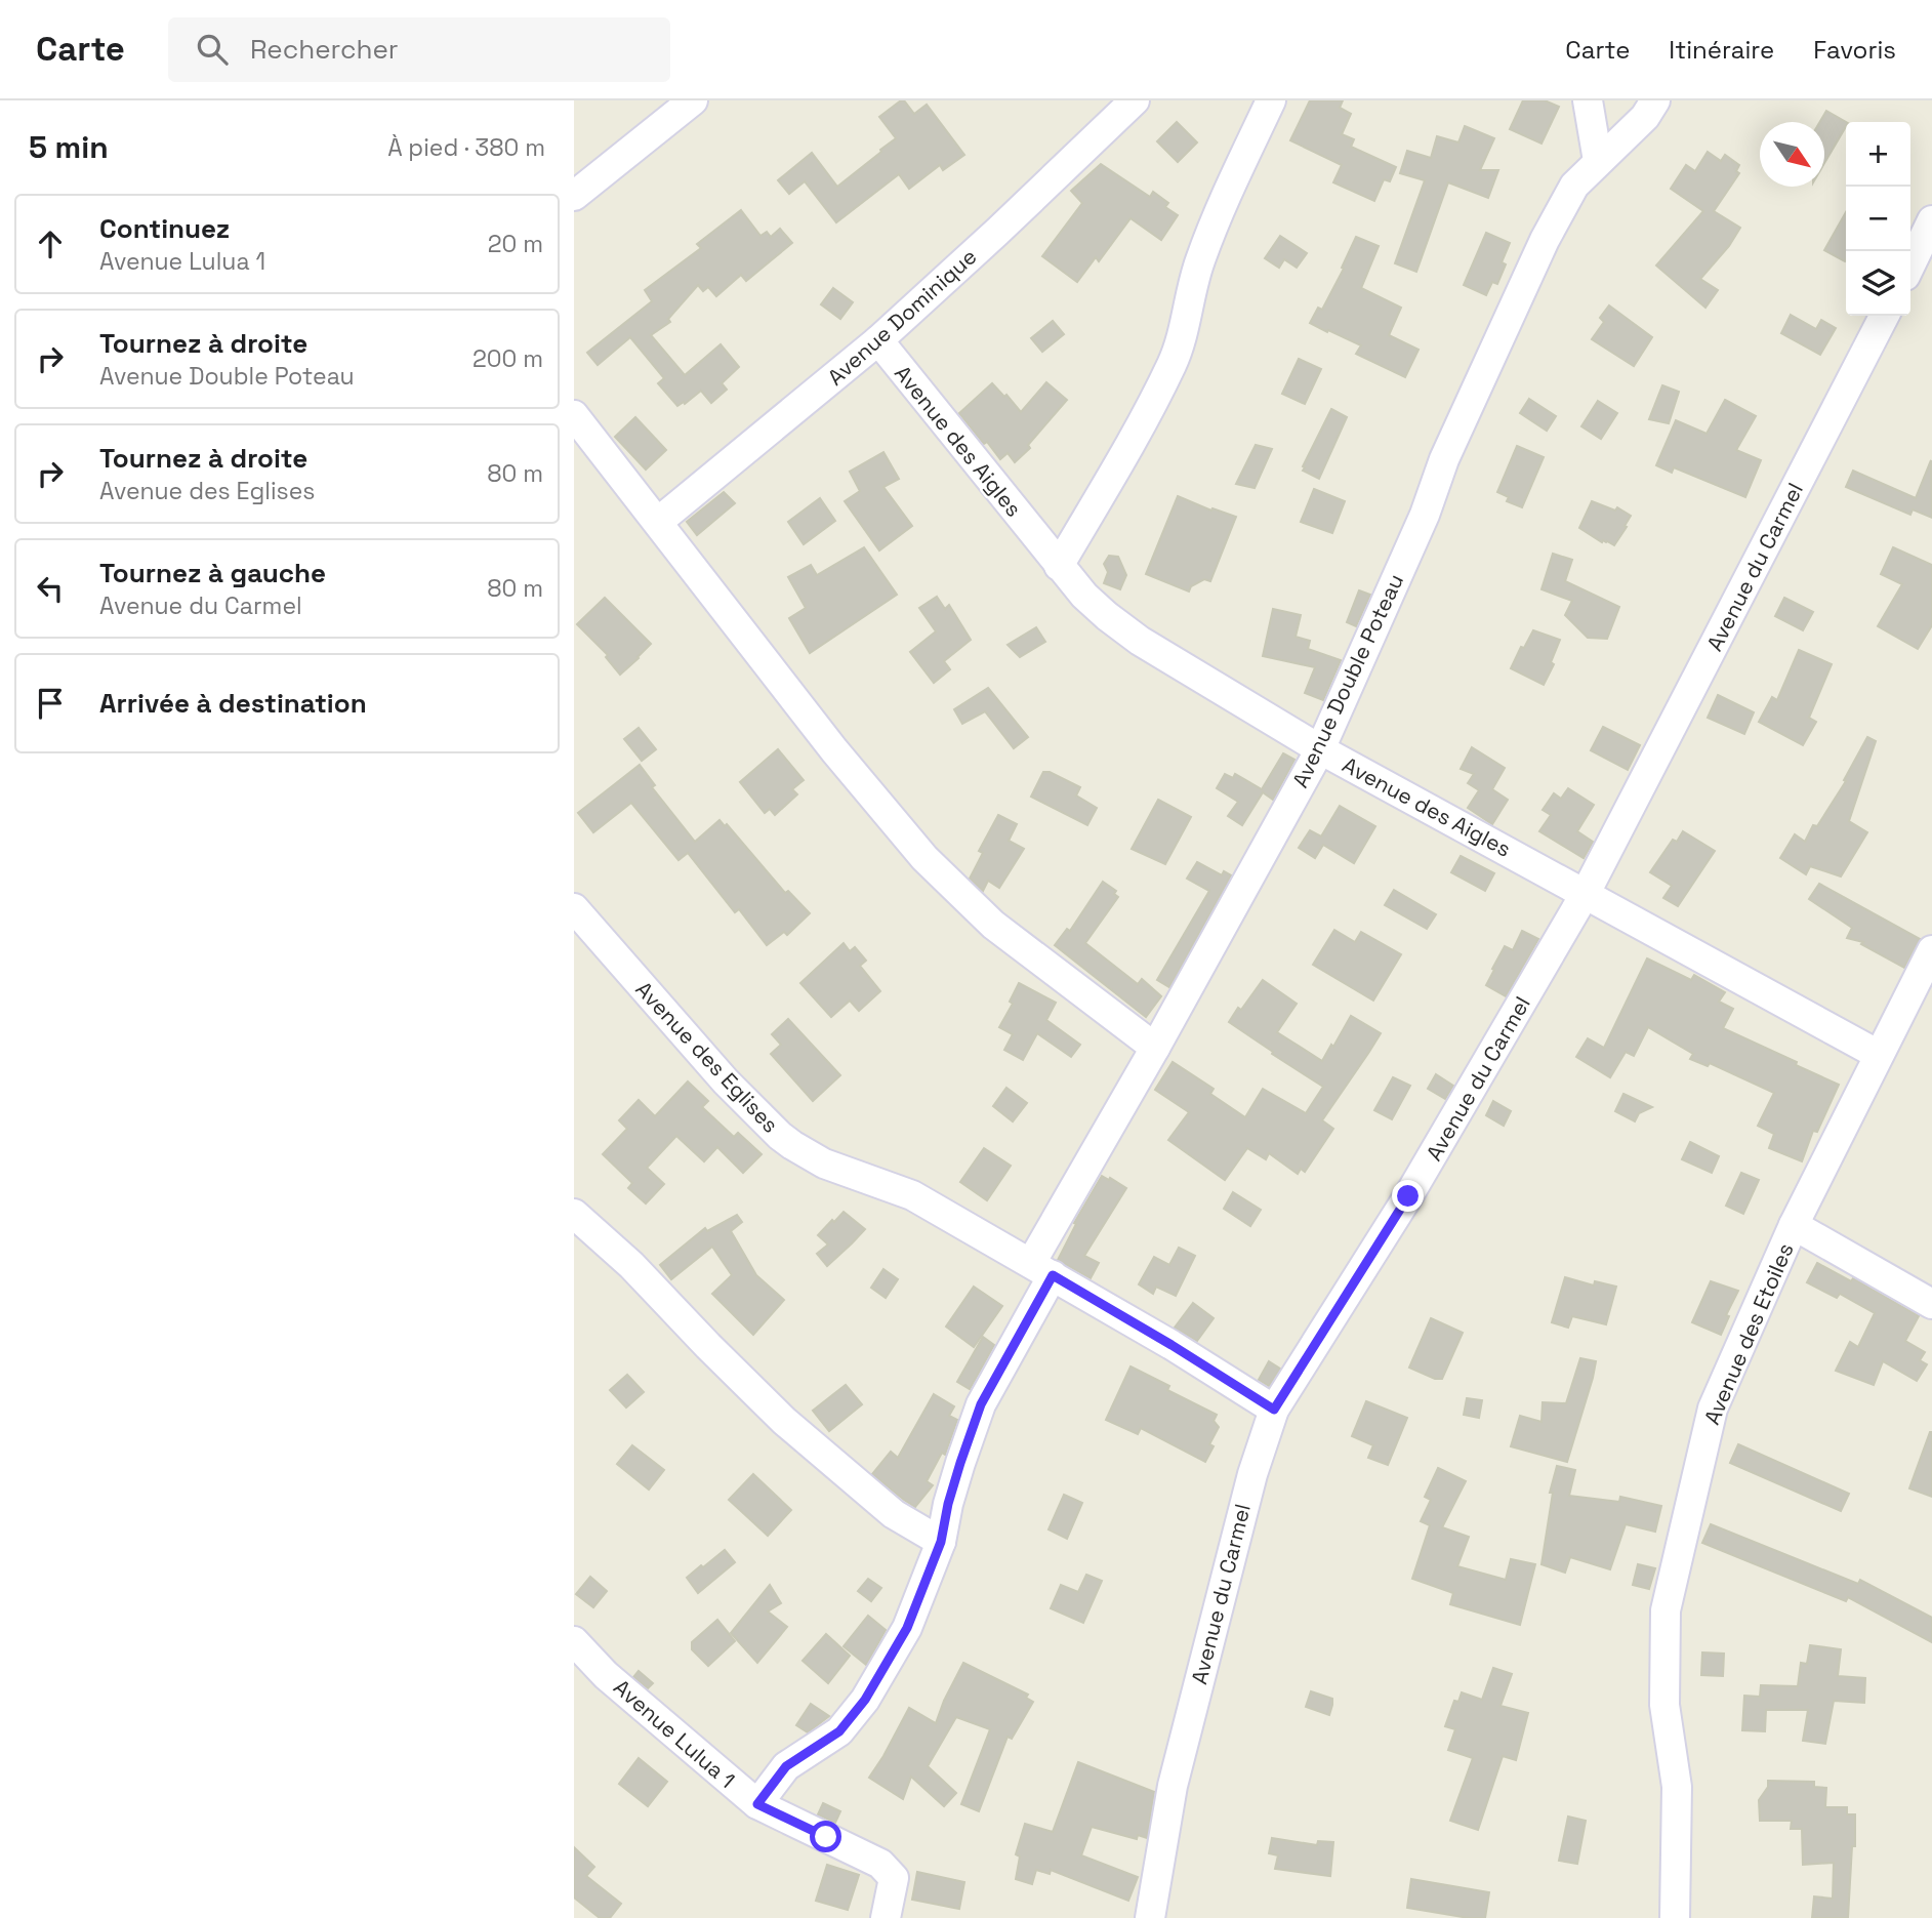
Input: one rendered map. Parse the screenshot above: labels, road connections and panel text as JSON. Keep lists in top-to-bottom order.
{
  "streets": {
    "street": [
      "Avenue Dominique",
      "Avenue des Aigles",
      "Avenue du Carmel",
      "Avenue Double Poteau",
      "Avenue des Eglises",
      "Avenue des Etoiles",
      "Avenue Lulua 1"
    ]
  },
  "crossings": [
    ["Avenue Dominique", "Avenue des Aigles"],
    ["Avenue des Aigles", "Avenue du Carmel"],
    ["Avenue des Aigles", "Avenue Double Poteau"],
    ["Avenue des Aigles", "Avenue des Etoiles"],
    ["Avenue du Carmel", "Avenue des Eglises"],
    ["Avenue Double Poteau", "Avenue des Eglises"],
    ["Avenue Double Poteau", "Avenue Lulua 1"]
  ],
  "north": "bottom right",
  "page": {
    "header": "Carte",
    "search": "Rechercher",
    "nav": ["Carte", "Itinéraire", "Favoris"],
    "heading": ["5 min", "À pied · 380 m"],
    "map_buttons": ["+", "−"],
    "list": [
      ["Continuez", "Avenue Lulua 1", "20 m"],
      ["Tournez à droite", "Avenue Double Poteau", "200 m"],
      ["Tournez à droite", "Avenue des Eglises", "80 m"],
      ["Tournez à gauche", "Avenue du Carmel", "80 m"],
      "Arrivée à destination"
    ]
  }
}
